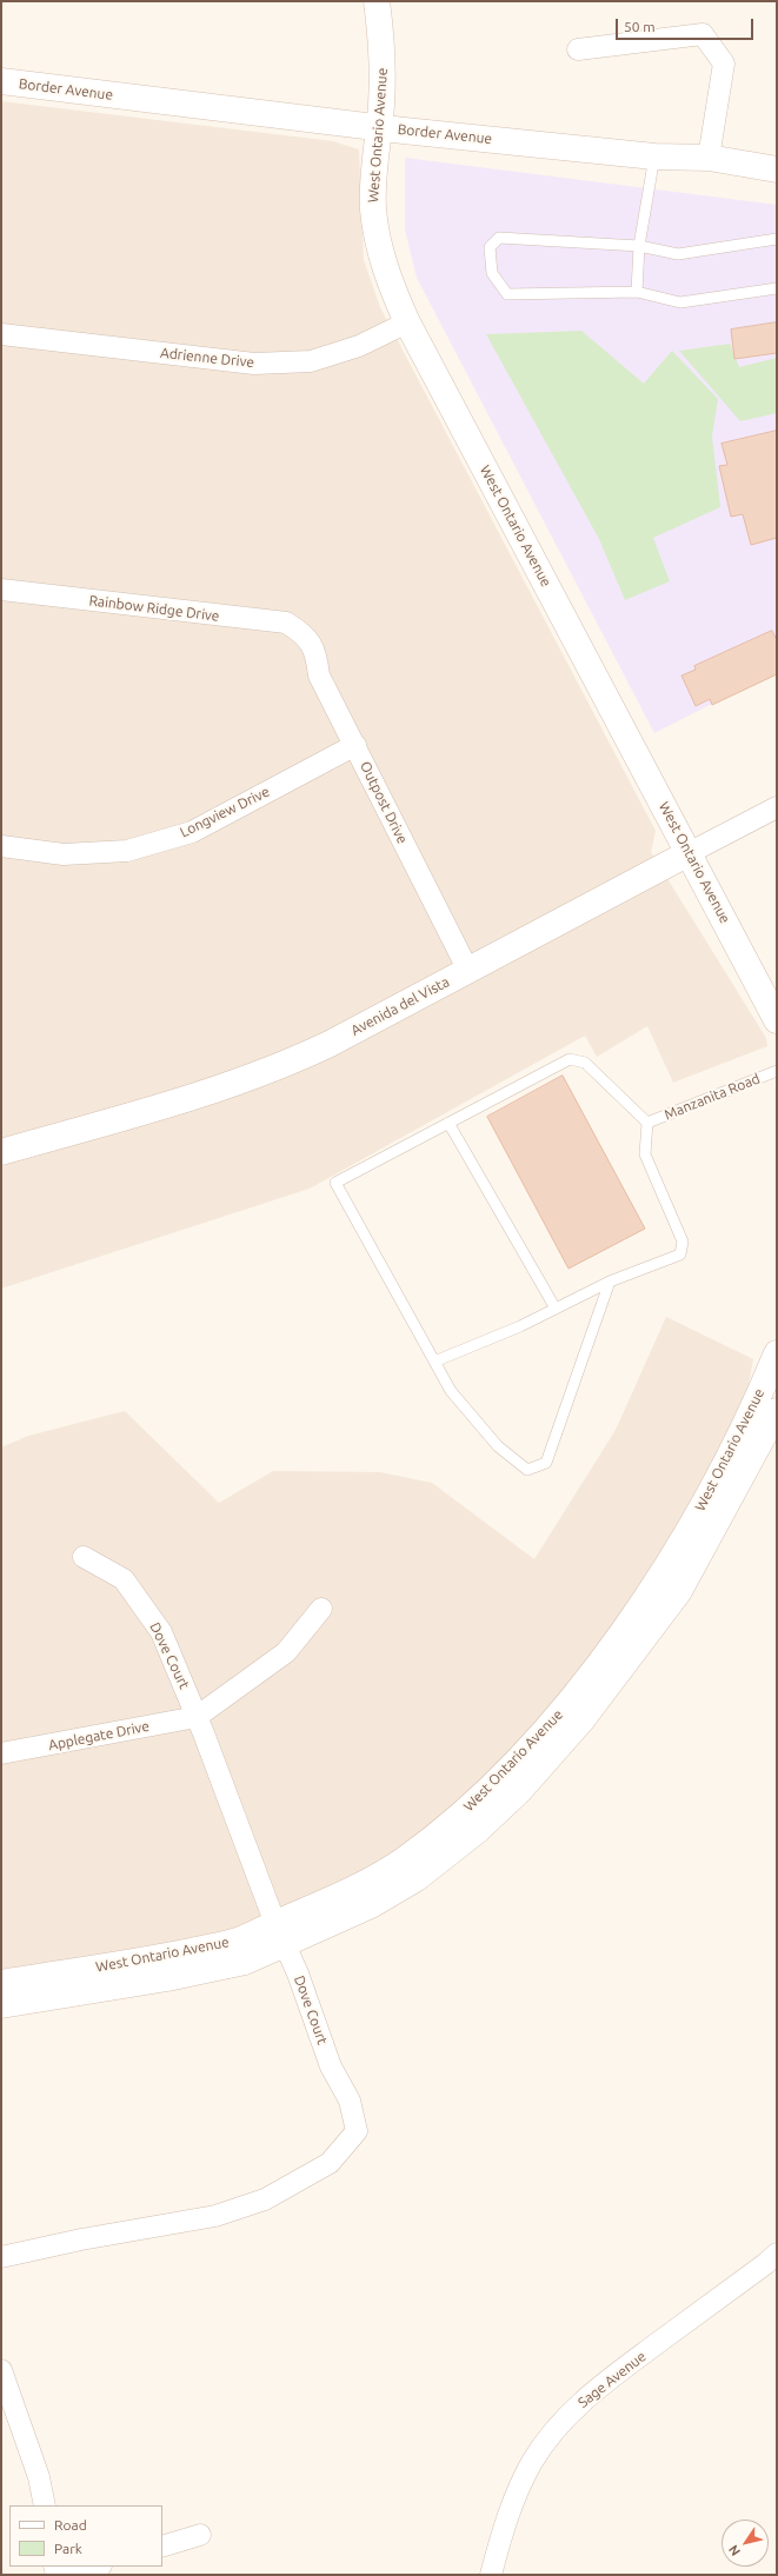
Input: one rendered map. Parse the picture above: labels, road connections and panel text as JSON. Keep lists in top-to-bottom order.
{
  "streets": {
    "main road": ["Border Avenue", "West Ontario Avenue", "Avenida del Vista"],
    "street": [
      "Adrienne Drive",
      "Rainbow Ridge Drive",
      "Outpost Drive",
      "Longview Drive",
      "Dove Court",
      "Applegate Drive",
      "Sage Avenue"
    ],
    "lane": ["Manzanita Road"]
  },
  "crossings": [
    ["Border Avenue", "West Ontario Avenue"],
    ["West Ontario Avenue", "Adrienne Drive"],
    ["West Ontario Avenue", "Avenida del Vista"],
    ["West Ontario Avenue", "Dove Court"],
    ["Rainbow Ridge Drive", "Outpost Drive"],
    ["Outpost Drive", "Longview Drive"],
    ["Outpost Drive", "Avenida del Vista"],
    ["Dove Court", "Applegate Drive"]
  ],
  "legend": ["Road", "Park"],
  "scale_bar": "50 m",
  "north": "bottom left"
}
